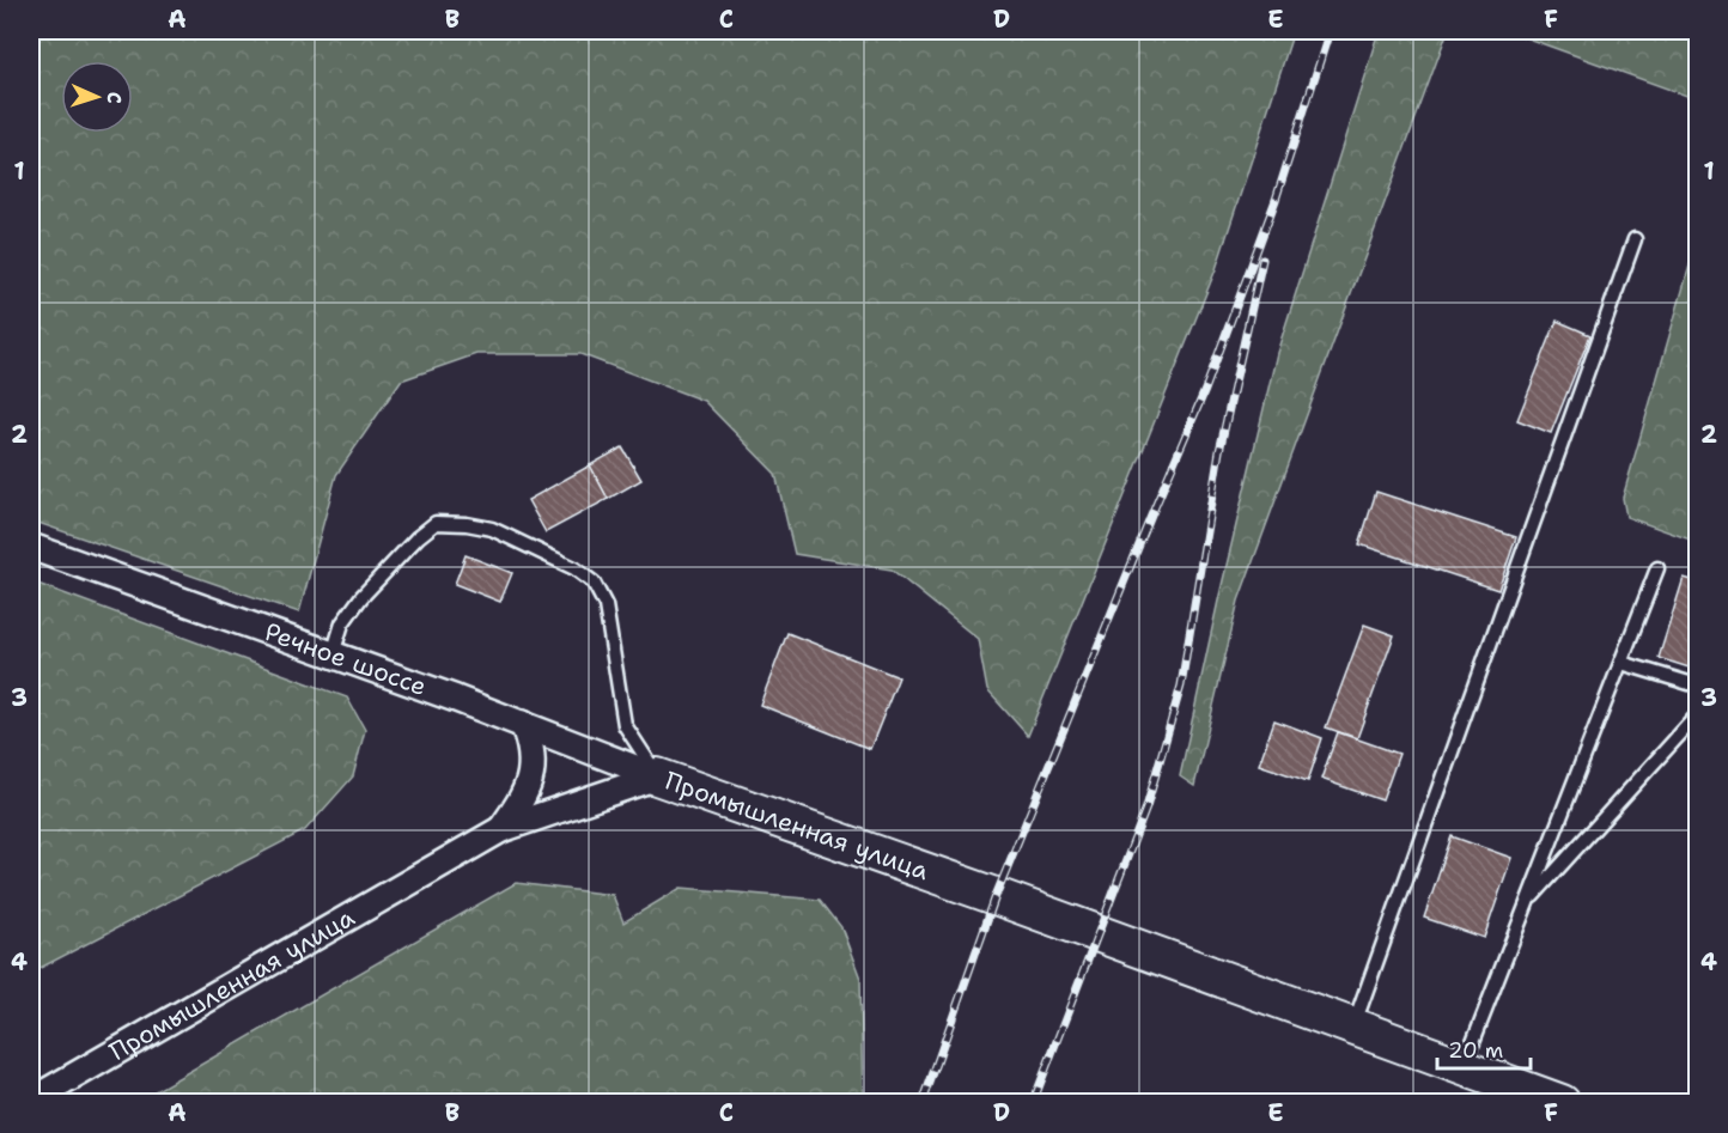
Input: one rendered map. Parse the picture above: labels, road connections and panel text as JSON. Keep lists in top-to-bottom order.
{
  "streets": {
    "street": ["Речное шоссе", "Промышленная улица"]
  },
  "crossings": [
    ["Речное шоссе", "Промышленная улица"]
  ],
  "scale_bar": "20 m",
  "north": "right",
  "grid": {
    "columns": [
      "A",
      "B",
      "C",
      "D",
      "E",
      "F"
    ],
    "rows": [
      "1",
      "2",
      "3",
      "4"
    ]
  }
}
